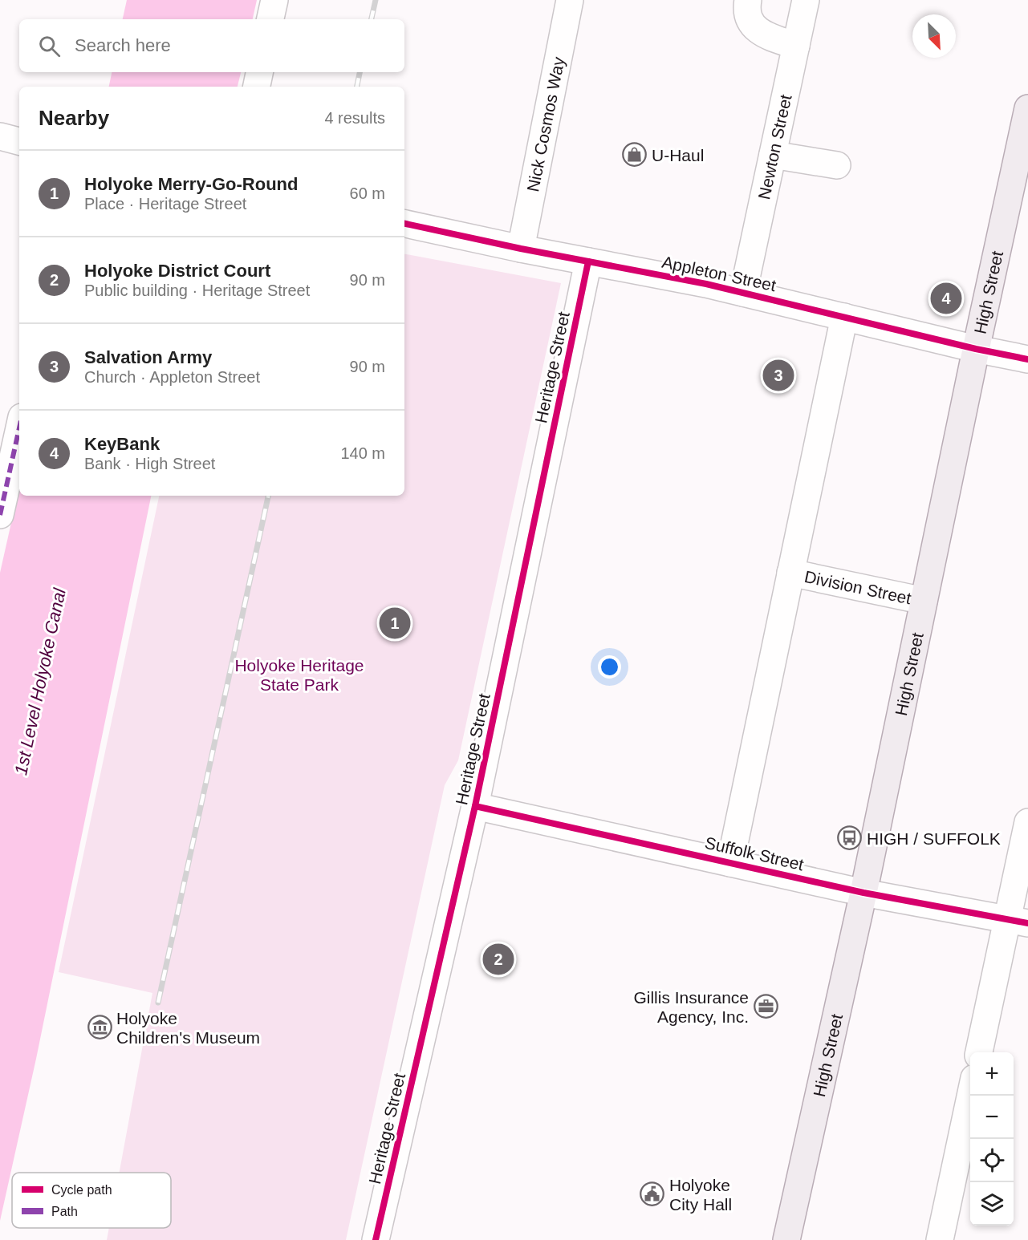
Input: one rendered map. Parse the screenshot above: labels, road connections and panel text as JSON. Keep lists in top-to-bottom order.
{
  "streets": {
    "main road": ["High Street"],
    "street": [
      "Nick Cosmos Way",
      "Newton Street",
      "Appleton Street",
      "Heritage Street",
      "Division Street",
      "Suffolk Street"
    ]
  },
  "crossings": [
    ["Nick Cosmos Way", "Appleton Street"],
    ["Newton Street", "Appleton Street"],
    ["Appleton Street", "High Street"],
    ["Appleton Street", "Heritage Street"],
    ["High Street", "Division Street"],
    ["High Street", "Suffolk Street"],
    ["Heritage Street", "Suffolk Street"]
  ],
  "water": ["1st Level Holyoke Canal"],
  "parks": ["Holyoke Heritage State Park"],
  "places": {
    "shop": ["U-Haul"],
    "bus stop": ["HIGH / SUFFOLK"],
    "office": ["Gillis Insurance Agency, Inc."],
    "museum": ["Holyoke Children's Museum"],
    "public building": ["Holyoke City Hall"]
  },
  "legend": ["Cycle path", "Path"],
  "north": "bottom right",
  "page": {
    "search": "Search here",
    "heading": ["Nearby", "4 results"],
    "list": [
      {
        "mark": "1",
        "name": "Holyoke Merry-Go-Round",
        "note": "Place · Heritage Street",
        "value": "60 m"
      },
      {
        "mark": "2",
        "name": "Holyoke District Court",
        "note": "Public building · Heritage Street",
        "value": "90 m"
      },
      {
        "mark": "3",
        "name": "Salvation Army",
        "note": "Church · Appleton Street",
        "value": "90 m"
      },
      {
        "mark": "4",
        "name": "KeyBank",
        "note": "Bank · High Street",
        "value": "140 m"
      }
    ],
    "pins": [
      "4",
      "3",
      "1",
      "2"
    ],
    "map_buttons": ["+", "−"]
  }
}
